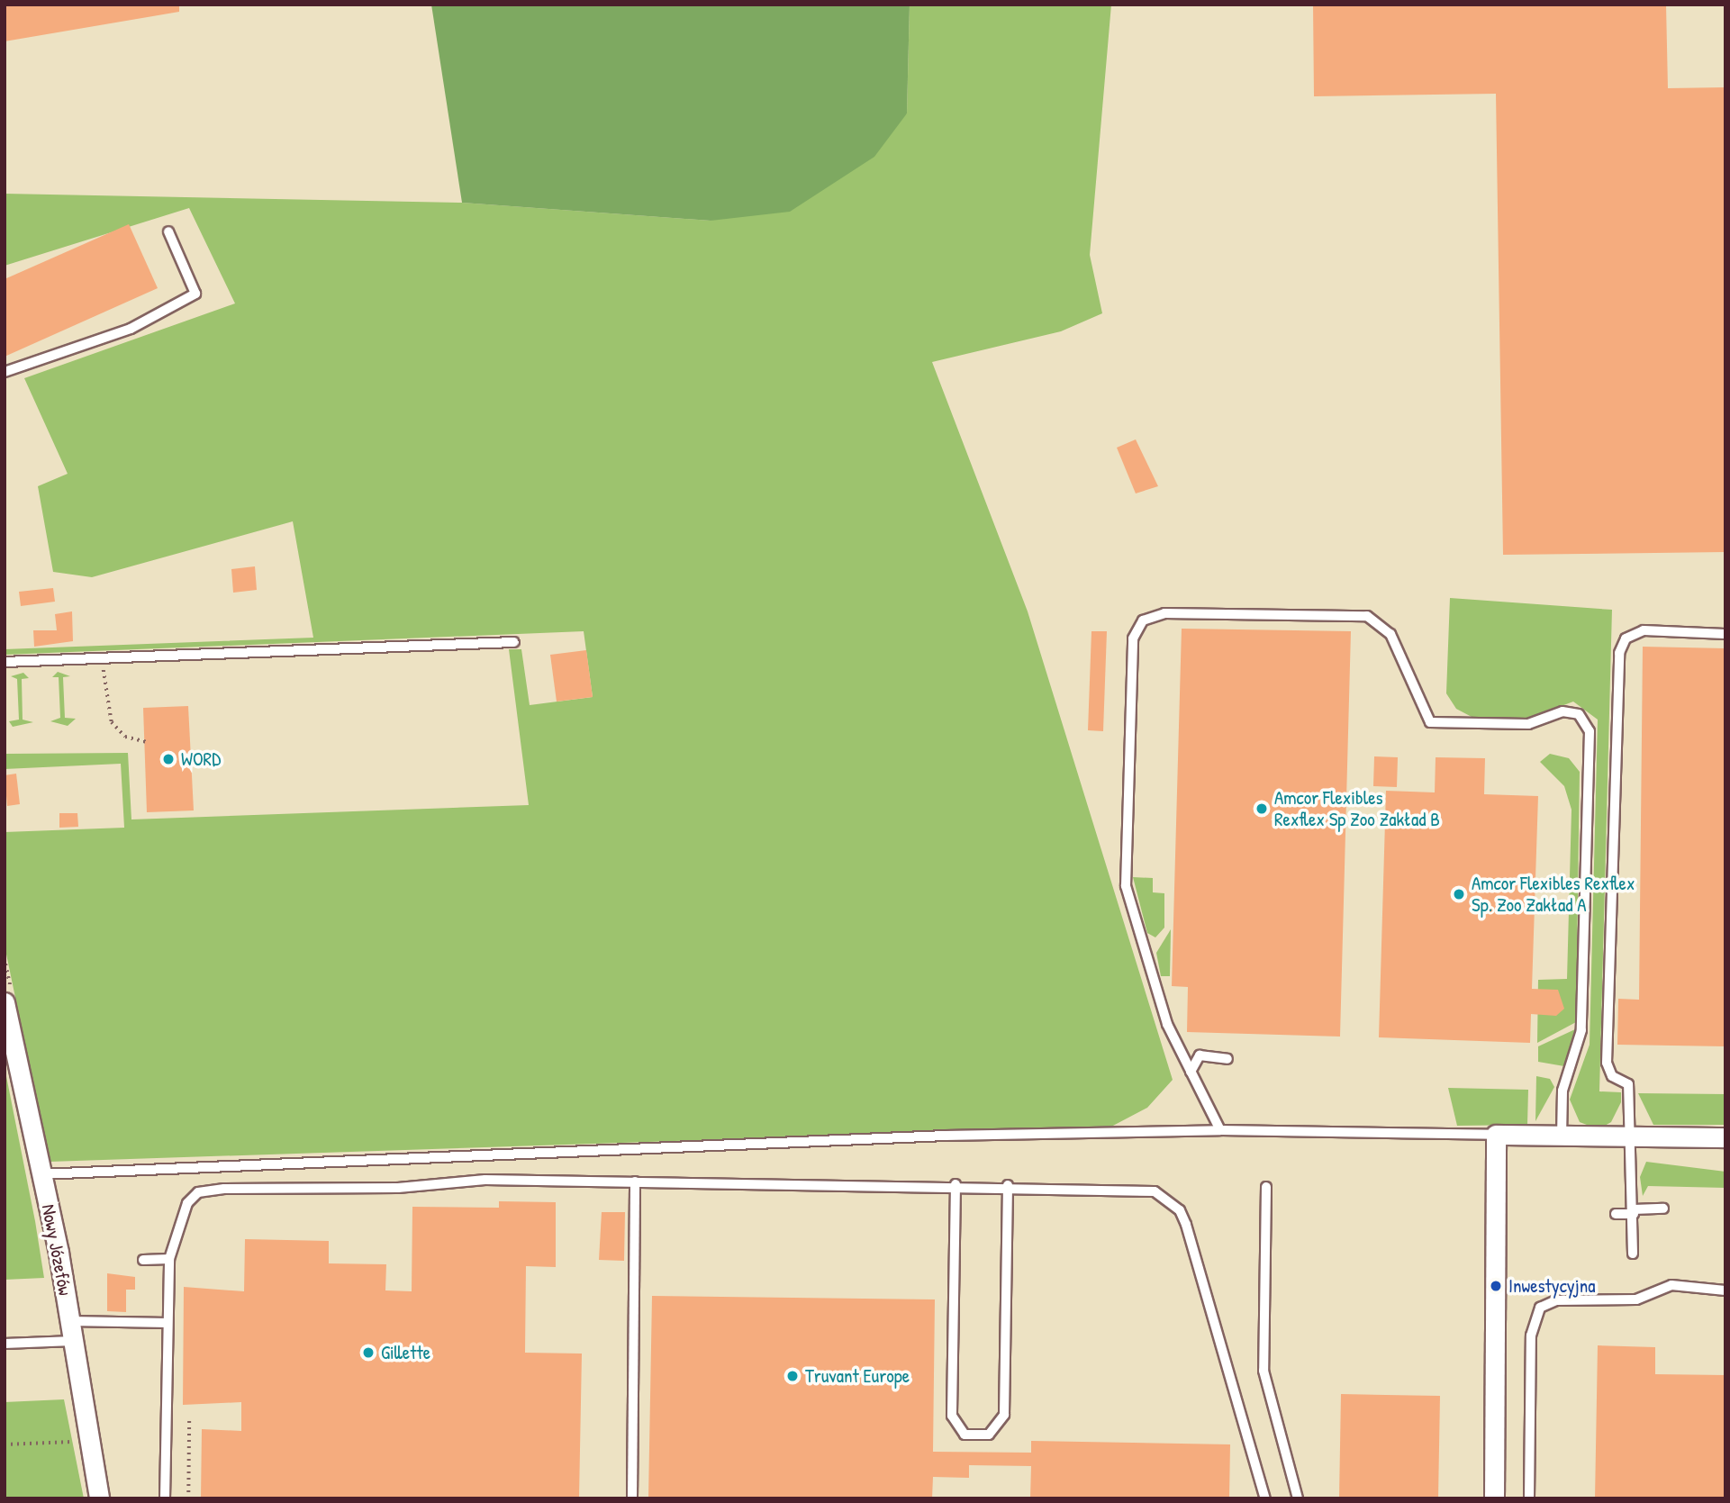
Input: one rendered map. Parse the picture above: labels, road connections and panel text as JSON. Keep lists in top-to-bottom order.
{
  "streets": {
    "street": ["Nowy Józefów"]
  },
  "places": [
    "WORD",
    "Amcor Flexibles Rexflex Sp Zoo Zakład B",
    "Amcor Flexibles Rexflex Sp. Zoo Zakład A",
    "Inwestycyjna",
    "Gillette",
    "Truvant Europe"
  ]
}
